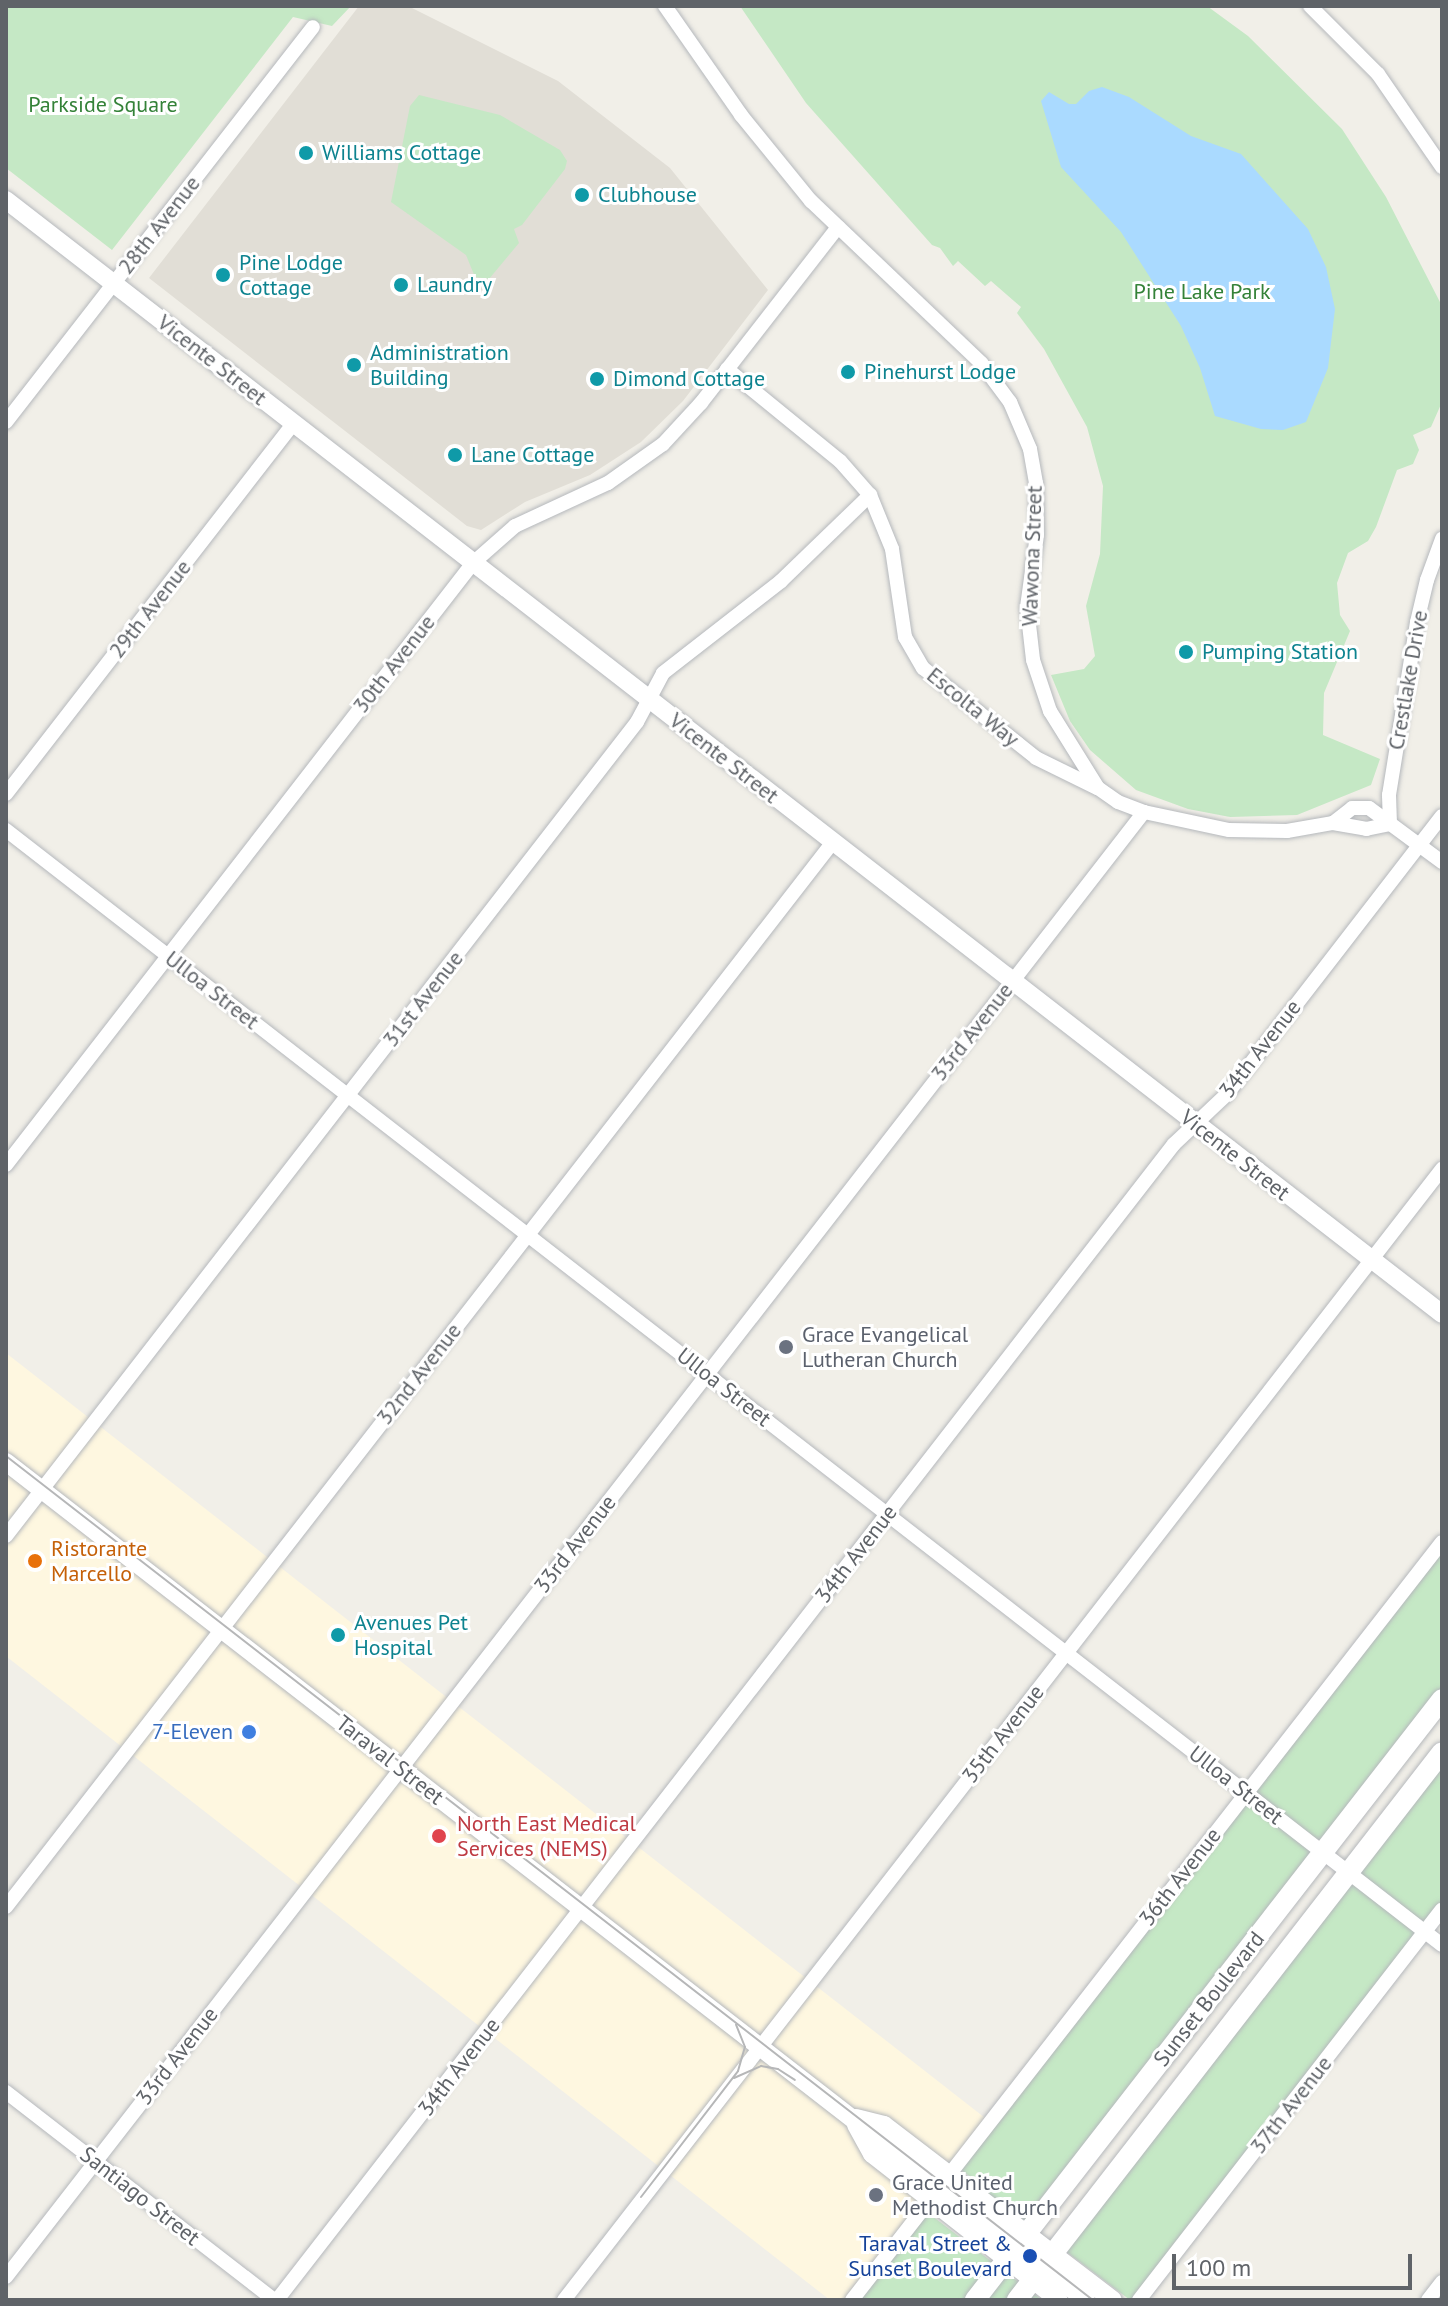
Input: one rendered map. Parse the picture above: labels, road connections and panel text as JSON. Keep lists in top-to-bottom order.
{
  "streets": {
    "main road": ["Sunset Boulevard"],
    "street": [
      "28th Avenue",
      "Vicente Street",
      "Wawona Street",
      "29th Avenue",
      "30th Avenue",
      "Crestlake Drive",
      "Escolta Way",
      "Ulloa Street",
      "31st Avenue",
      "33rd Avenue",
      "34th Avenue",
      "32nd Avenue",
      "35th Avenue",
      "Taraval Street",
      "36th Avenue",
      "37th Avenue",
      "Santiago Street"
    ]
  },
  "crossings": [
    ["28th Avenue", "Vicente Street"],
    ["Vicente Street", "29th Avenue"],
    ["Vicente Street", "30th Avenue"],
    ["Vicente Street", "31st Avenue"],
    ["Vicente Street", "33rd Avenue"],
    ["Vicente Street", "34th Avenue"],
    ["Vicente Street", "32nd Avenue"],
    ["Vicente Street", "35th Avenue"],
    ["Wawona Street", "30th Avenue"],
    ["Wawona Street", "Crestlake Drive"],
    ["Wawona Street", "Escolta Way"],
    ["Wawona Street", "33rd Avenue"],
    ["Wawona Street", "34th Avenue"],
    ["30th Avenue", "Escolta Way"],
    ["30th Avenue", "Ulloa Street"],
    ["Escolta Way", "31st Avenue"],
    ["Ulloa Street", "31st Avenue"],
    ["Ulloa Street", "33rd Avenue"],
    ["Ulloa Street", "34th Avenue"],
    ["Ulloa Street", "32nd Avenue"],
    ["Ulloa Street", "35th Avenue"],
    ["Ulloa Street", "36th Avenue"],
    ["Ulloa Street", "Sunset Boulevard"],
    ["Ulloa Street", "37th Avenue"],
    ["31st Avenue", "Taraval Street"],
    ["33rd Avenue", "Taraval Street"],
    ["33rd Avenue", "Santiago Street"],
    ["34th Avenue", "Taraval Street"],
    ["34th Avenue", "Santiago Street"],
    ["32nd Avenue", "Taraval Street"],
    ["35th Avenue", "Taraval Street"],
    ["Taraval Street", "36th Avenue"],
    ["Taraval Street", "Sunset Boulevard"]
  ],
  "parks": ["Parkside Square", "Pine Lake Park"],
  "places": [
    "Williams Cottage",
    "Clubhouse",
    "Pine Lodge Cottage",
    "Laundry",
    "Administration Building",
    "Pinehurst Lodge",
    "Dimond Cottage",
    "Lane Cottage",
    "Pumping Station",
    "Grace Evangelical Lutheran Church",
    "Ristorante Marcello",
    "Avenues Pet Hospital",
    "7-Eleven",
    "North East Medical Services (NEMS)",
    "Grace United Methodist Church",
    "Taraval Street & Sunset Boulevard"
  ],
  "scale_bar": "100 m"
}
